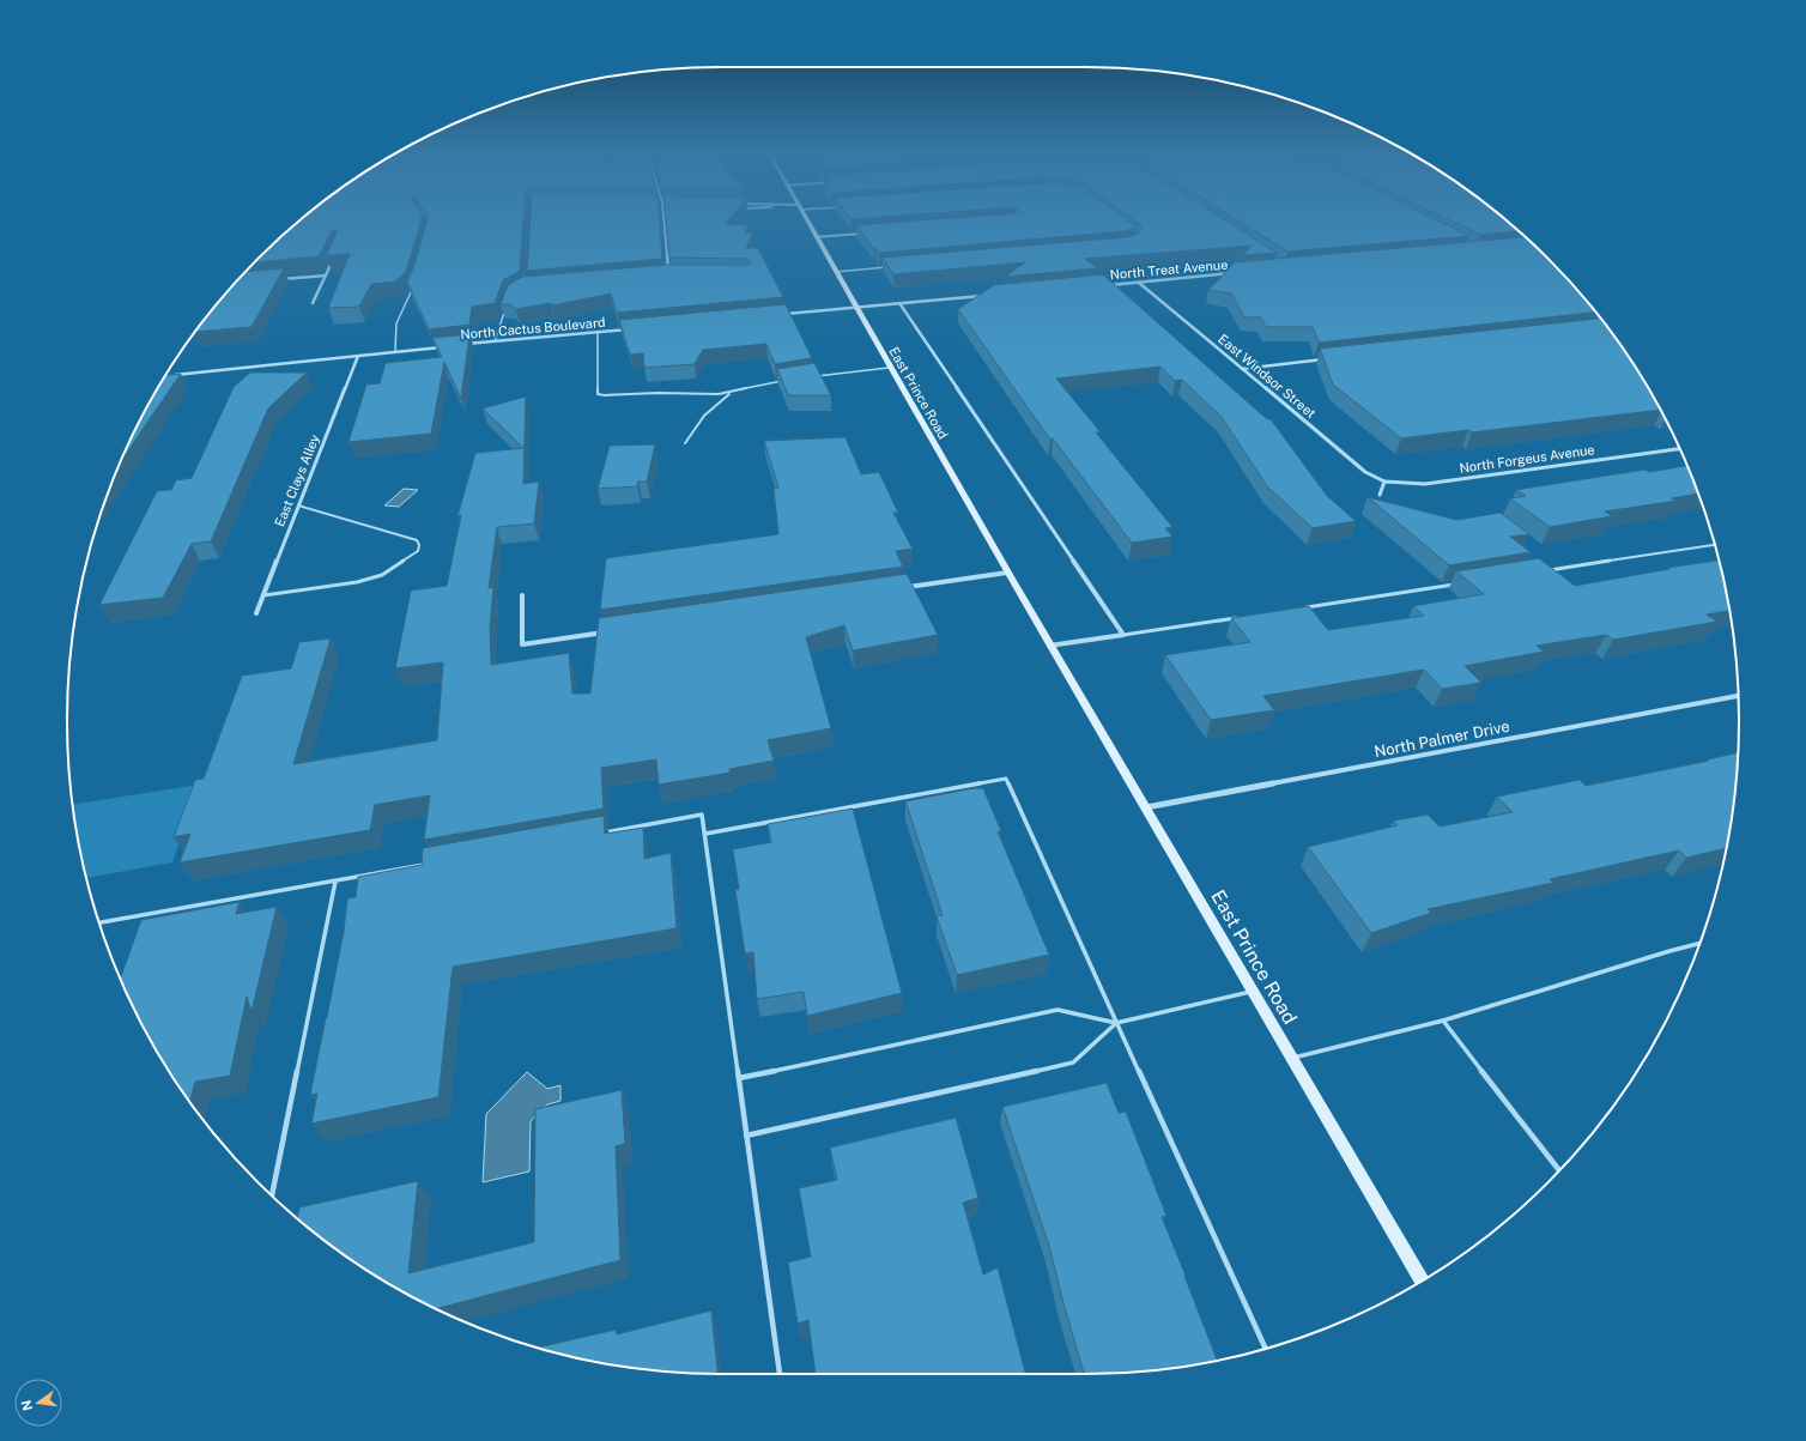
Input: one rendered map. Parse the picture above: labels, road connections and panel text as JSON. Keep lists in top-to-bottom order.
{
  "streets": {
    "main road": ["East Prince Road"],
    "street": [
      "North Treat Avenue",
      "North Cactus Boulevard",
      "East Windsor Street",
      "North Forgeus Avenue",
      "East Clays Alley",
      "North Palmer Drive"
    ]
  },
  "crossings": [
    ["North Treat Avenue", "East Windsor Street"],
    ["North Cactus Boulevard", "East Clays Alley"],
    ["East Windsor Street", "North Forgeus Avenue"],
    ["East Prince Road", "North Palmer Drive"]
  ],
  "north": "left"
}
